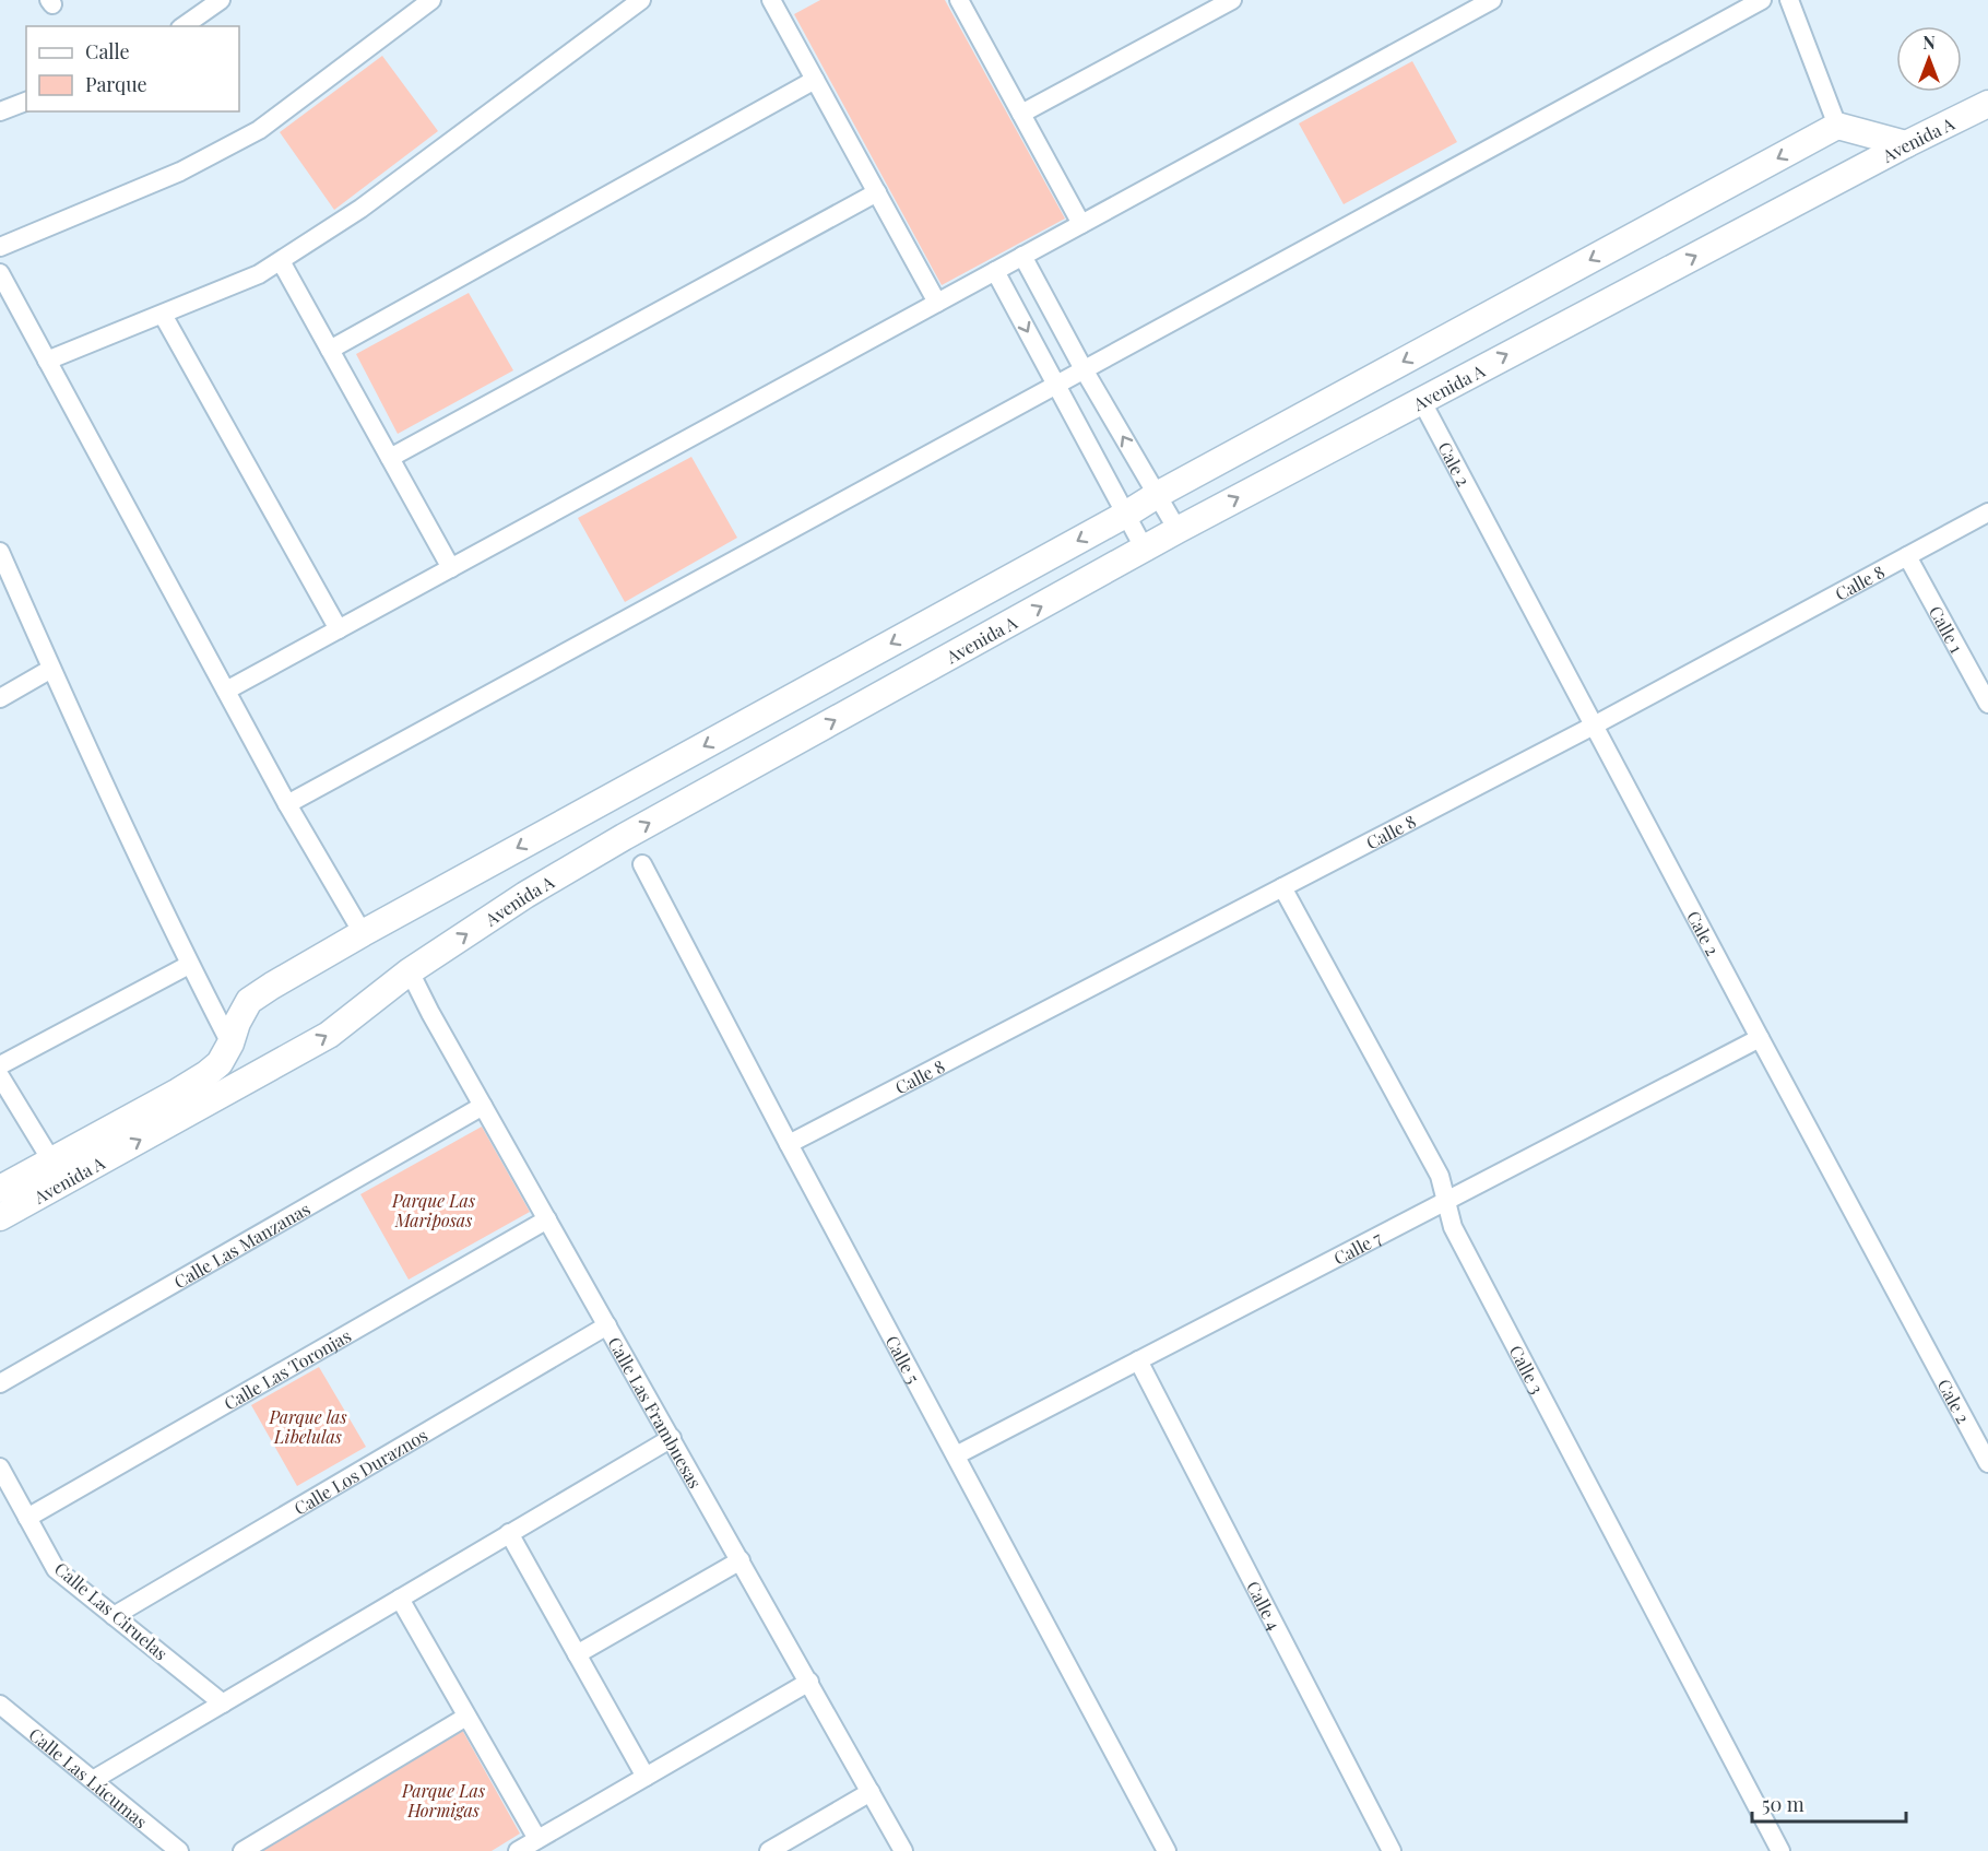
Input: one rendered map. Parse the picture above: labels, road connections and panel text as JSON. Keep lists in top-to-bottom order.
{
  "streets": {
    "street": [
      "Avenida A",
      "Cale 2",
      "Calle 8",
      "Calle 1",
      "Calle Las Manzanas",
      "Calle 7",
      "Calle 5",
      "Calle Las Toronjas",
      "Calle 3",
      "Calle Las Frambuesas",
      "Calle Los Duraznos",
      "Calle 4",
      "Calle Las Ciruelas",
      "Calle Las Lúcumas"
    ]
  },
  "crossings": [
    ["Avenida A", "Cale 2"],
    ["Avenida A", "Calle Las Frambuesas"],
    ["Cale 2", "Calle 8"],
    ["Cale 2", "Calle 7"],
    ["Calle 8", "Calle 1"],
    ["Calle 8", "Calle 5"],
    ["Calle 8", "Calle 3"],
    ["Calle Las Manzanas", "Calle Las Frambuesas"],
    ["Calle 7", "Calle 5"],
    ["Calle 7", "Calle 3"],
    ["Calle 7", "Calle 4"],
    ["Calle Las Toronjas", "Calle Las Frambuesas"],
    ["Calle Las Toronjas", "Calle Las Ciruelas"],
    ["Calle Las Frambuesas", "Calle Los Duraznos"],
    ["Calle Los Duraznos", "Calle Las Ciruelas"]
  ],
  "parks": ["Parque Las Mariposas", "Parque las Libelulas", "Parque Las Hormigas"],
  "legend": ["Calle", "Parque"],
  "scale_bar": "50 m",
  "north": "top"
}
